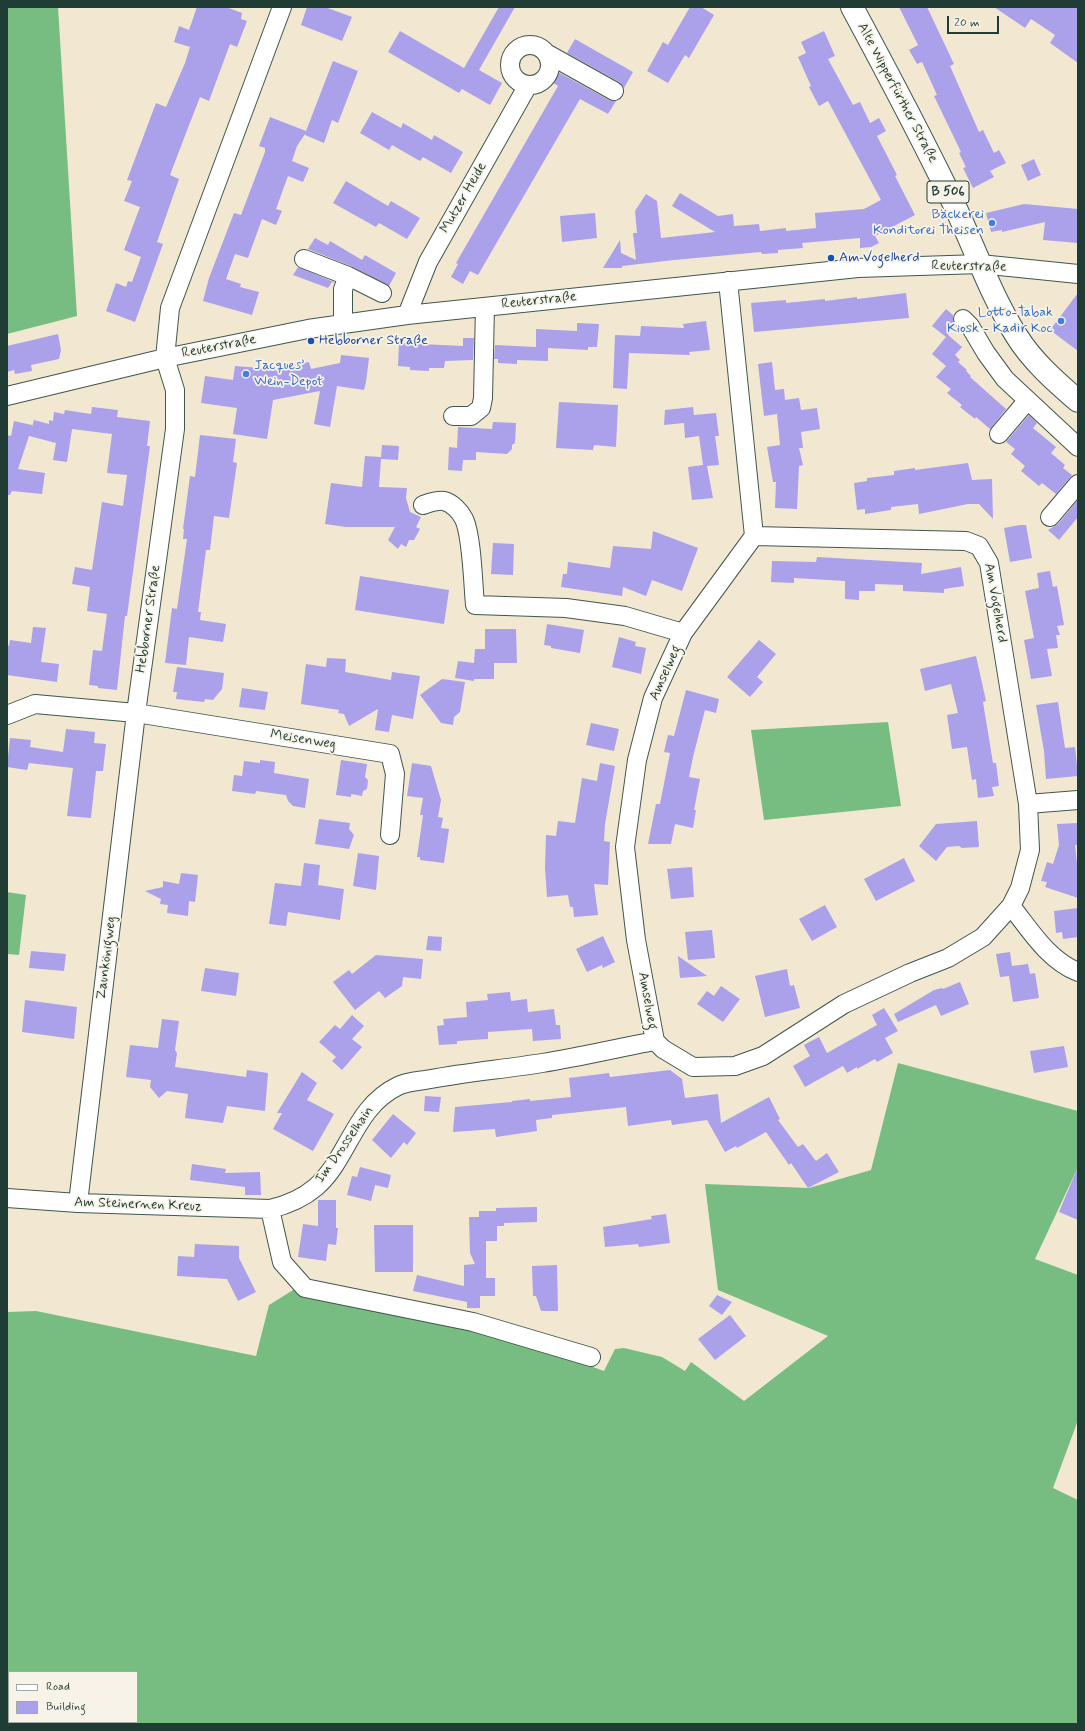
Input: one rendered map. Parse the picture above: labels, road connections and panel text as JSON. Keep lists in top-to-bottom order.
{
  "streets": {
    "main road": ["Alte Wipperfürther Straße", "B 506"],
    "street": [
      "Mutzer Heide",
      "Reuterstraße",
      "Am Vogelherd",
      "Hebborner Straße",
      "Amselweg",
      "Meisenweg",
      "Zaunkönigweg",
      "Im Drosselhain",
      "Am Steinernen Kreuz"
    ]
  },
  "crossings": [
    ["Alte Wipperfürther Straße", "Reuterstraße"],
    ["Mutzer Heide", "Reuterstraße"],
    ["Reuterstraße", "Hebborner Straße"],
    ["Am Vogelherd", "Amselweg"],
    ["Hebborner Straße", "Meisenweg"],
    ["Hebborner Straße", "Zaunkönigweg"],
    ["Amselweg", "Im Drosselhain"],
    ["Meisenweg", "Zaunkönigweg"],
    ["Zaunkönigweg", "Am Steinernen Kreuz"],
    ["Im Drosselhain", "Am Steinernen Kreuz"]
  ],
  "places": [
    "Bäckerei Konditorei Theisen",
    "Am Vogelherd",
    "Lotto-Tabak Kiosk - Kadir Koc",
    "Hebborner Straße",
    "Jacques’ Wein-Depot"
  ],
  "legend": ["Road", "Building"],
  "scale_bar": "20 m"
}
